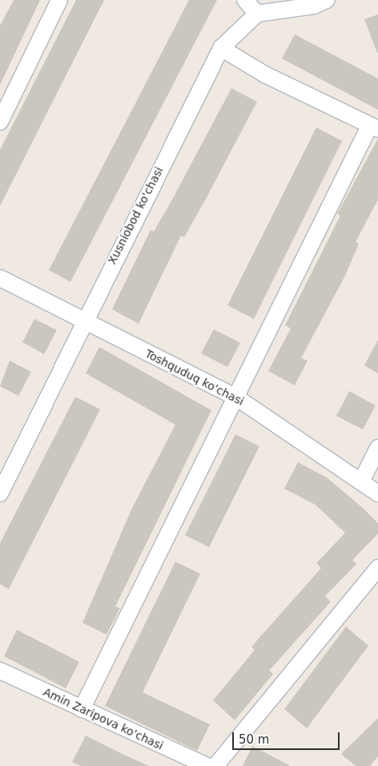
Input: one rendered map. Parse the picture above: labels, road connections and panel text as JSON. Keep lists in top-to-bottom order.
{
  "streets": {
    "street": ["Xusniobod ko'chasi", "Toshquduq ko'chasi", "Amin Zaripova ko'chasi"]
  },
  "crossings": [
    ["Xusniobod ko'chasi", "Toshquduq ko'chasi"]
  ],
  "scale_bar": "50 m"
}
